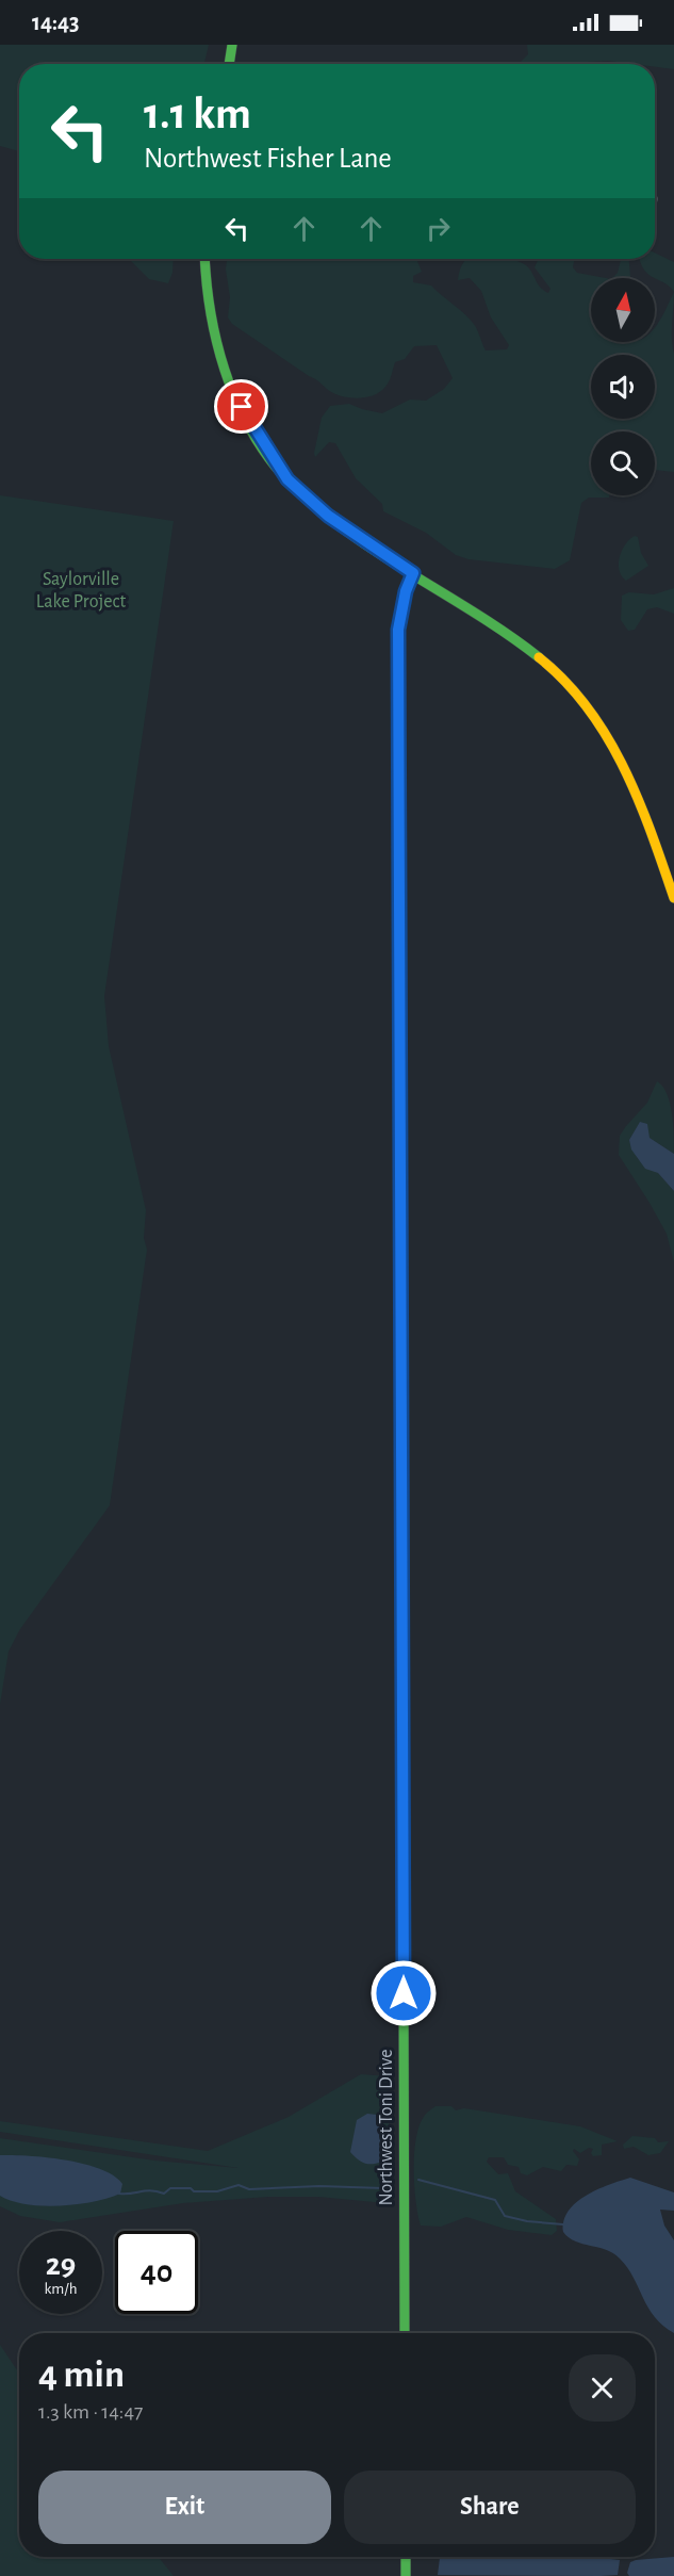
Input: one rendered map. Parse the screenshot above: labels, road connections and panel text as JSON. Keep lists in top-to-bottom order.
{
  "streets": {
    "street": ["Northwest Toni Drive"]
  },
  "parks": ["Saylorville Lake Project"],
  "north": "top",
  "page": {
    "status": "14:43",
    "turn": ["1.1 km", "Northwest Fisher Lane"],
    "speed": "29 km/h",
    "limit": "40",
    "heading": ["4 min", "1.3 km · 14:47"],
    "buttons": ["Exit", "Share"]
  }
}
